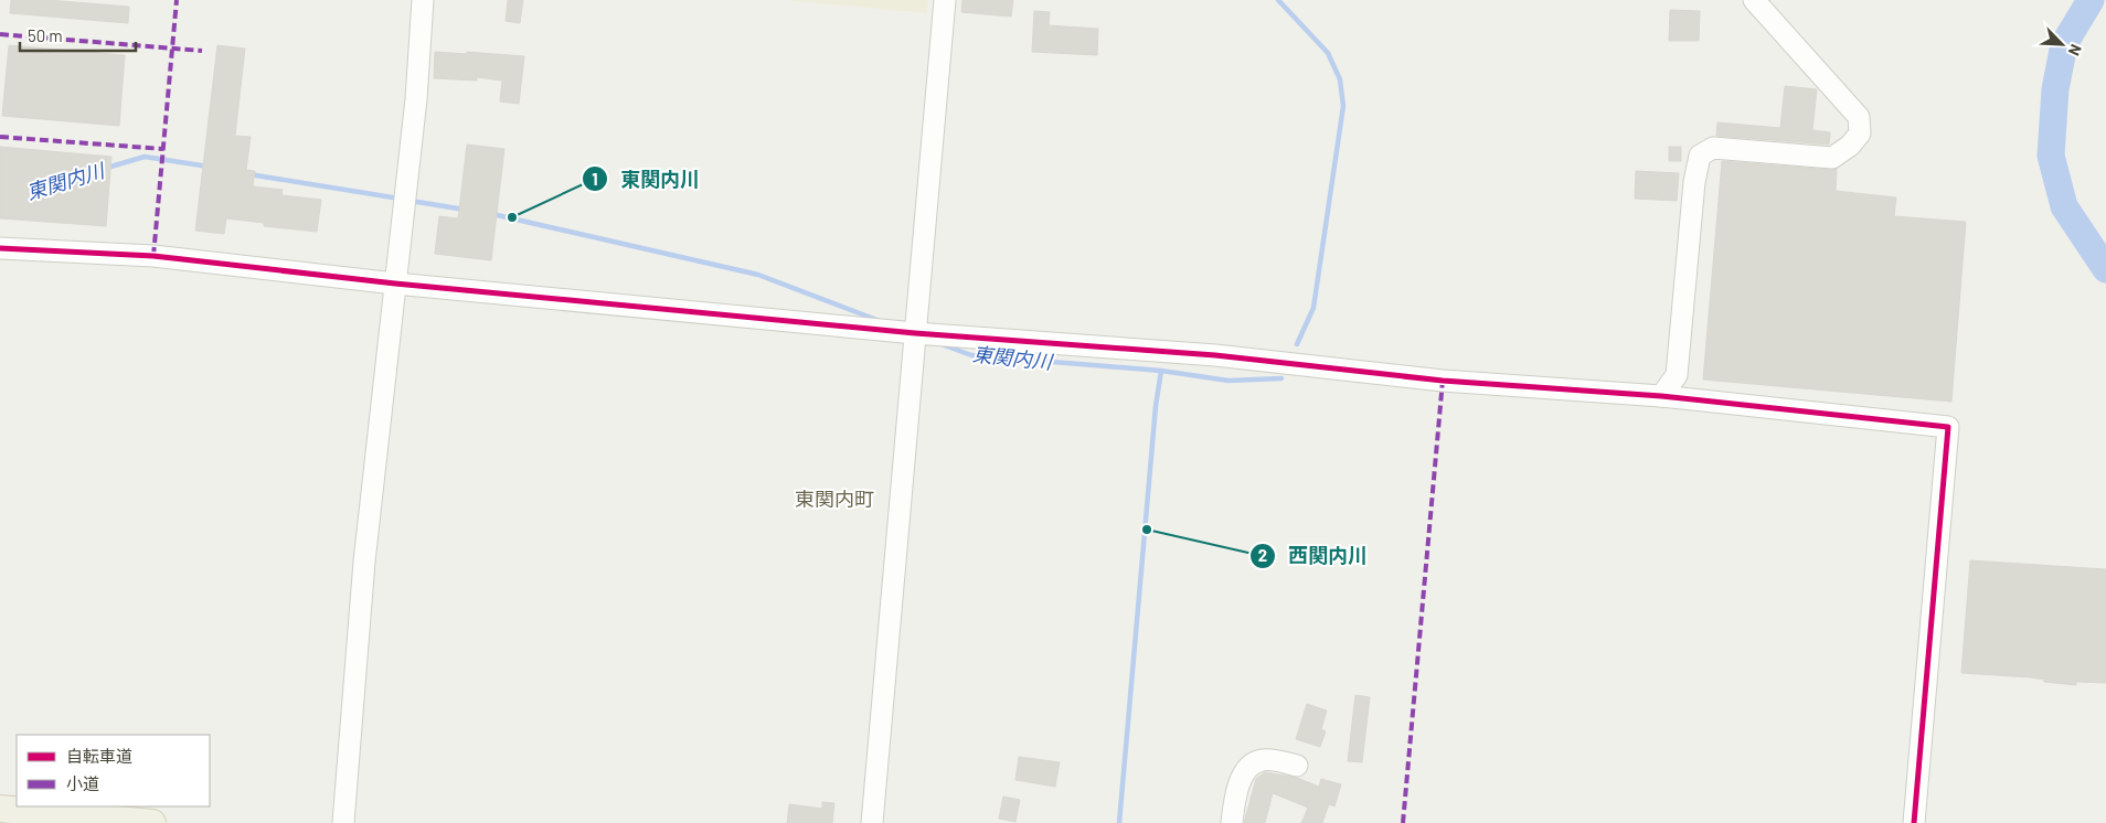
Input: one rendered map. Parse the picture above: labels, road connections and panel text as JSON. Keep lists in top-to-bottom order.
{
  "districts": ["東関内町"],
  "water": ["東関内川"],
  "places": ["東関内川", "西関内川"],
  "legend": ["自転車道", "小道"],
  "scale_bar": "50 m",
  "north": "bottom right"
}
